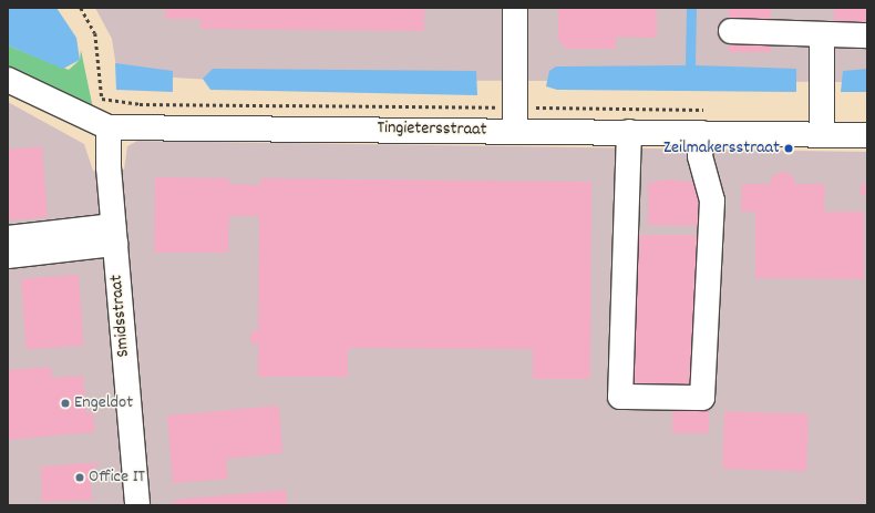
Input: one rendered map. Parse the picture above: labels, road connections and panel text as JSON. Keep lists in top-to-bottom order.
{
  "streets": {
    "street": ["Tingietersstraat", "Smidsstraat"]
  },
  "crossings": [
    ["Tingietersstraat", "Smidsstraat"]
  ],
  "places": ["Zeilmakersstraat", "Engeldot", "Office IT"]
}
